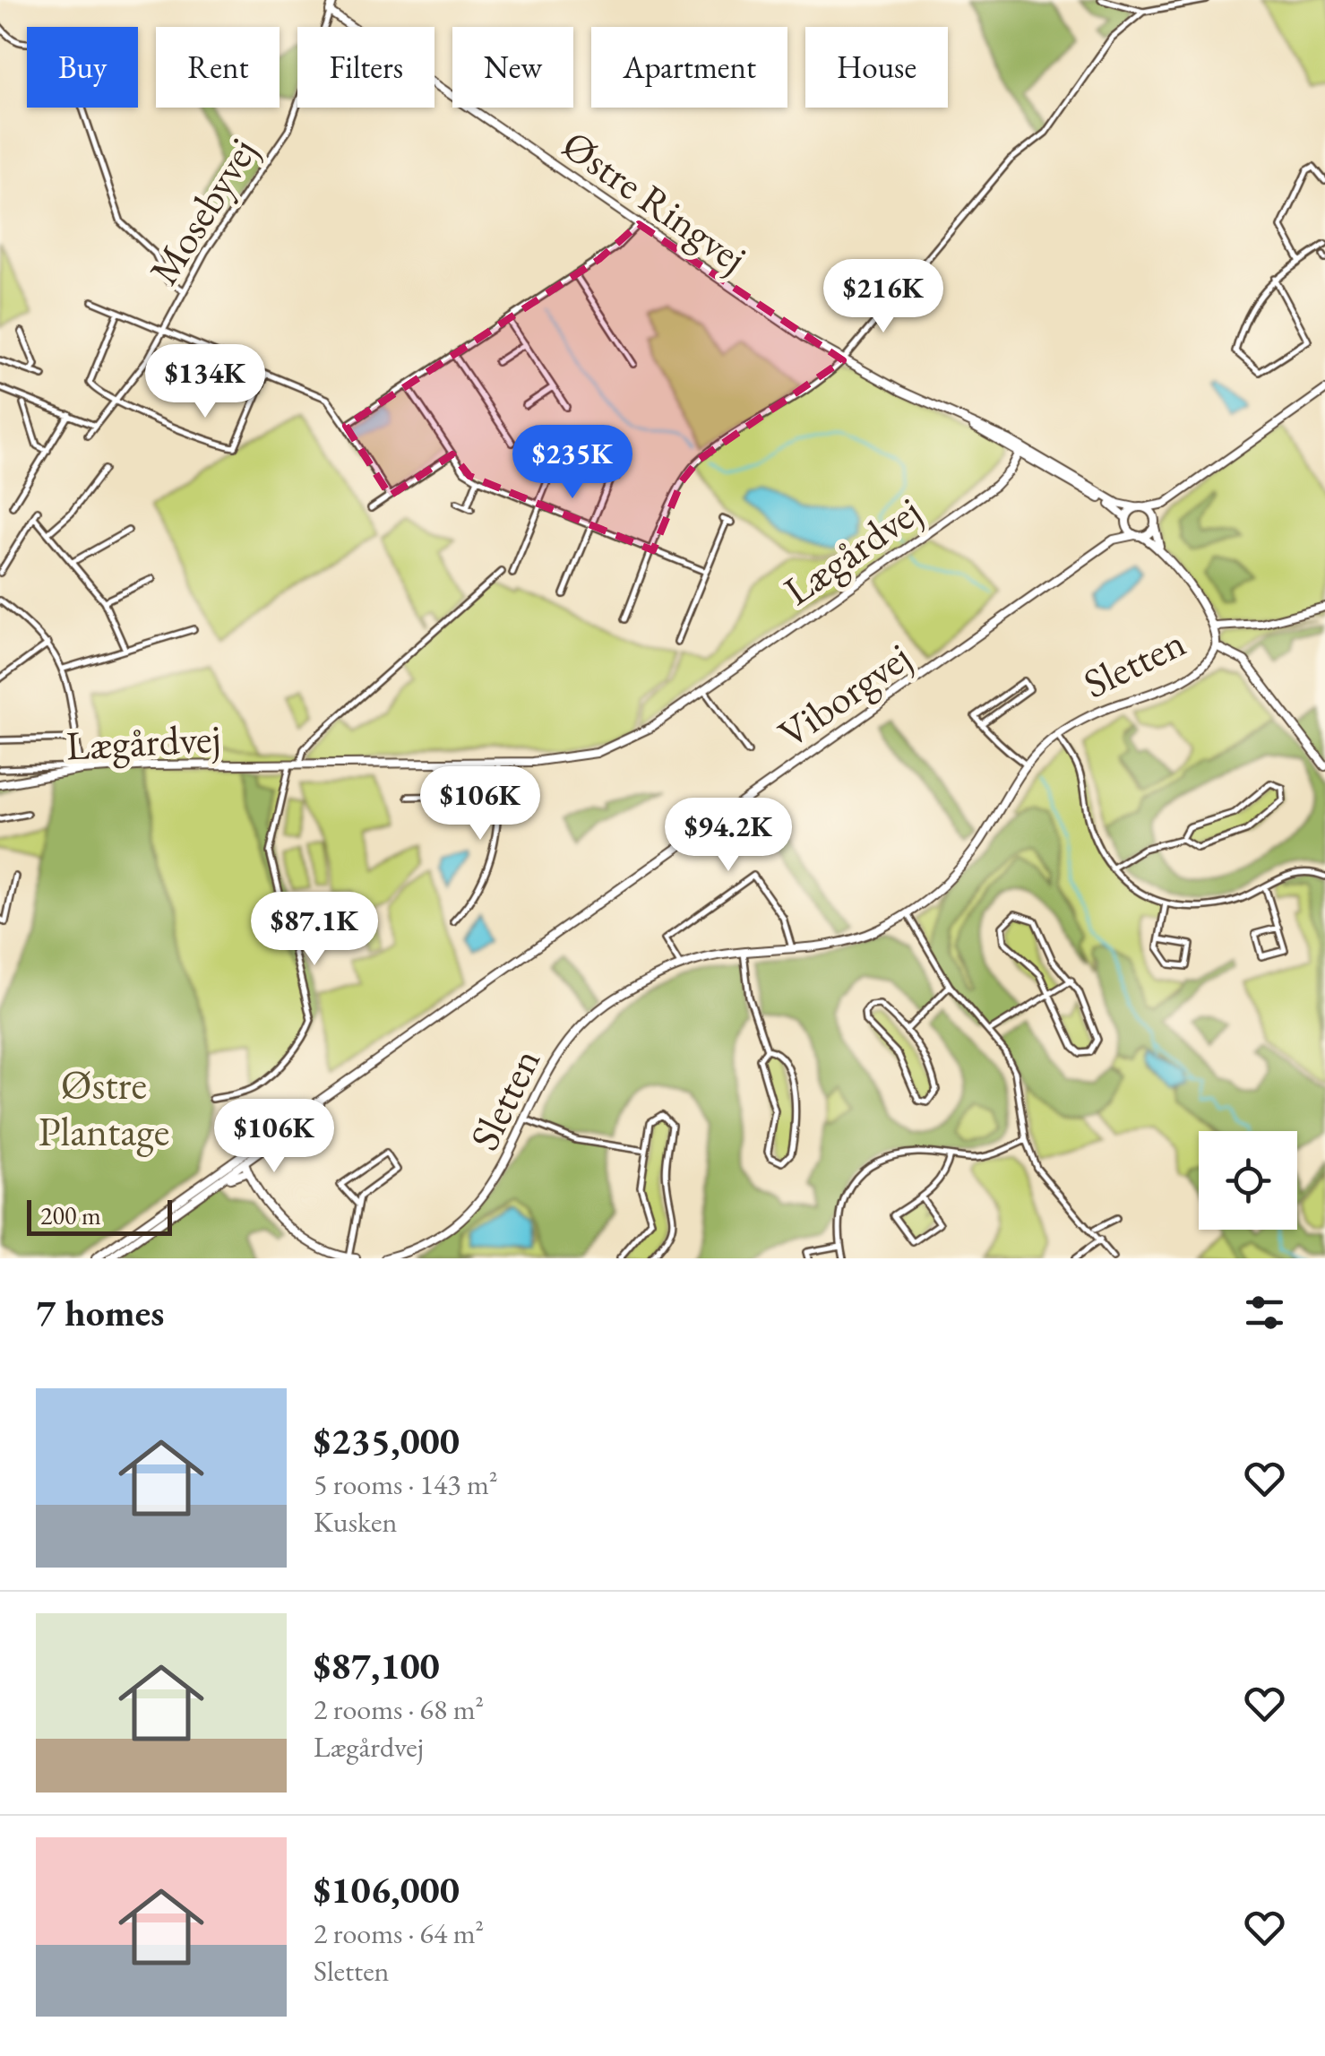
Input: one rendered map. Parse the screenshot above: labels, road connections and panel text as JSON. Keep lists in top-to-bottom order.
{
  "streets": {
    "street": [
      "Østre Ringvej",
      "Mosebyvej",
      "Lægårdvej",
      "Sletten",
      "Viborgvej"
    ]
  },
  "crossings": [
    ["Østre Ringvej", "Mosebyvej"],
    ["Østre Ringvej", "Lægårdvej"],
    ["Østre Ringvej", "Viborgvej"],
    ["Sletten", "Viborgvej"]
  ],
  "parks": ["Østre Plantage"],
  "scale_bar": "200 m",
  "page": {
    "chip": [
      "Buy",
      "Rent",
      "Filters",
      "New",
      "Apartment",
      "House"
    ],
    "price": [
      "$216K",
      "$134K",
      "$235K",
      "$106K",
      "$94.2K",
      "$87.1K",
      "$106K"
    ],
    "scale": "200 m",
    "heading": "7 homes",
    "list": [
      {
        "name": "$235,000",
        "note": "5 rooms · 143 m² · Kusken"
      },
      {
        "name": "$87,100",
        "note": "2 rooms · 68 m² · Lægårdvej"
      },
      {
        "name": "$106,000",
        "note": "2 rooms · 64 m² · Sletten"
      }
    ]
  }
}
